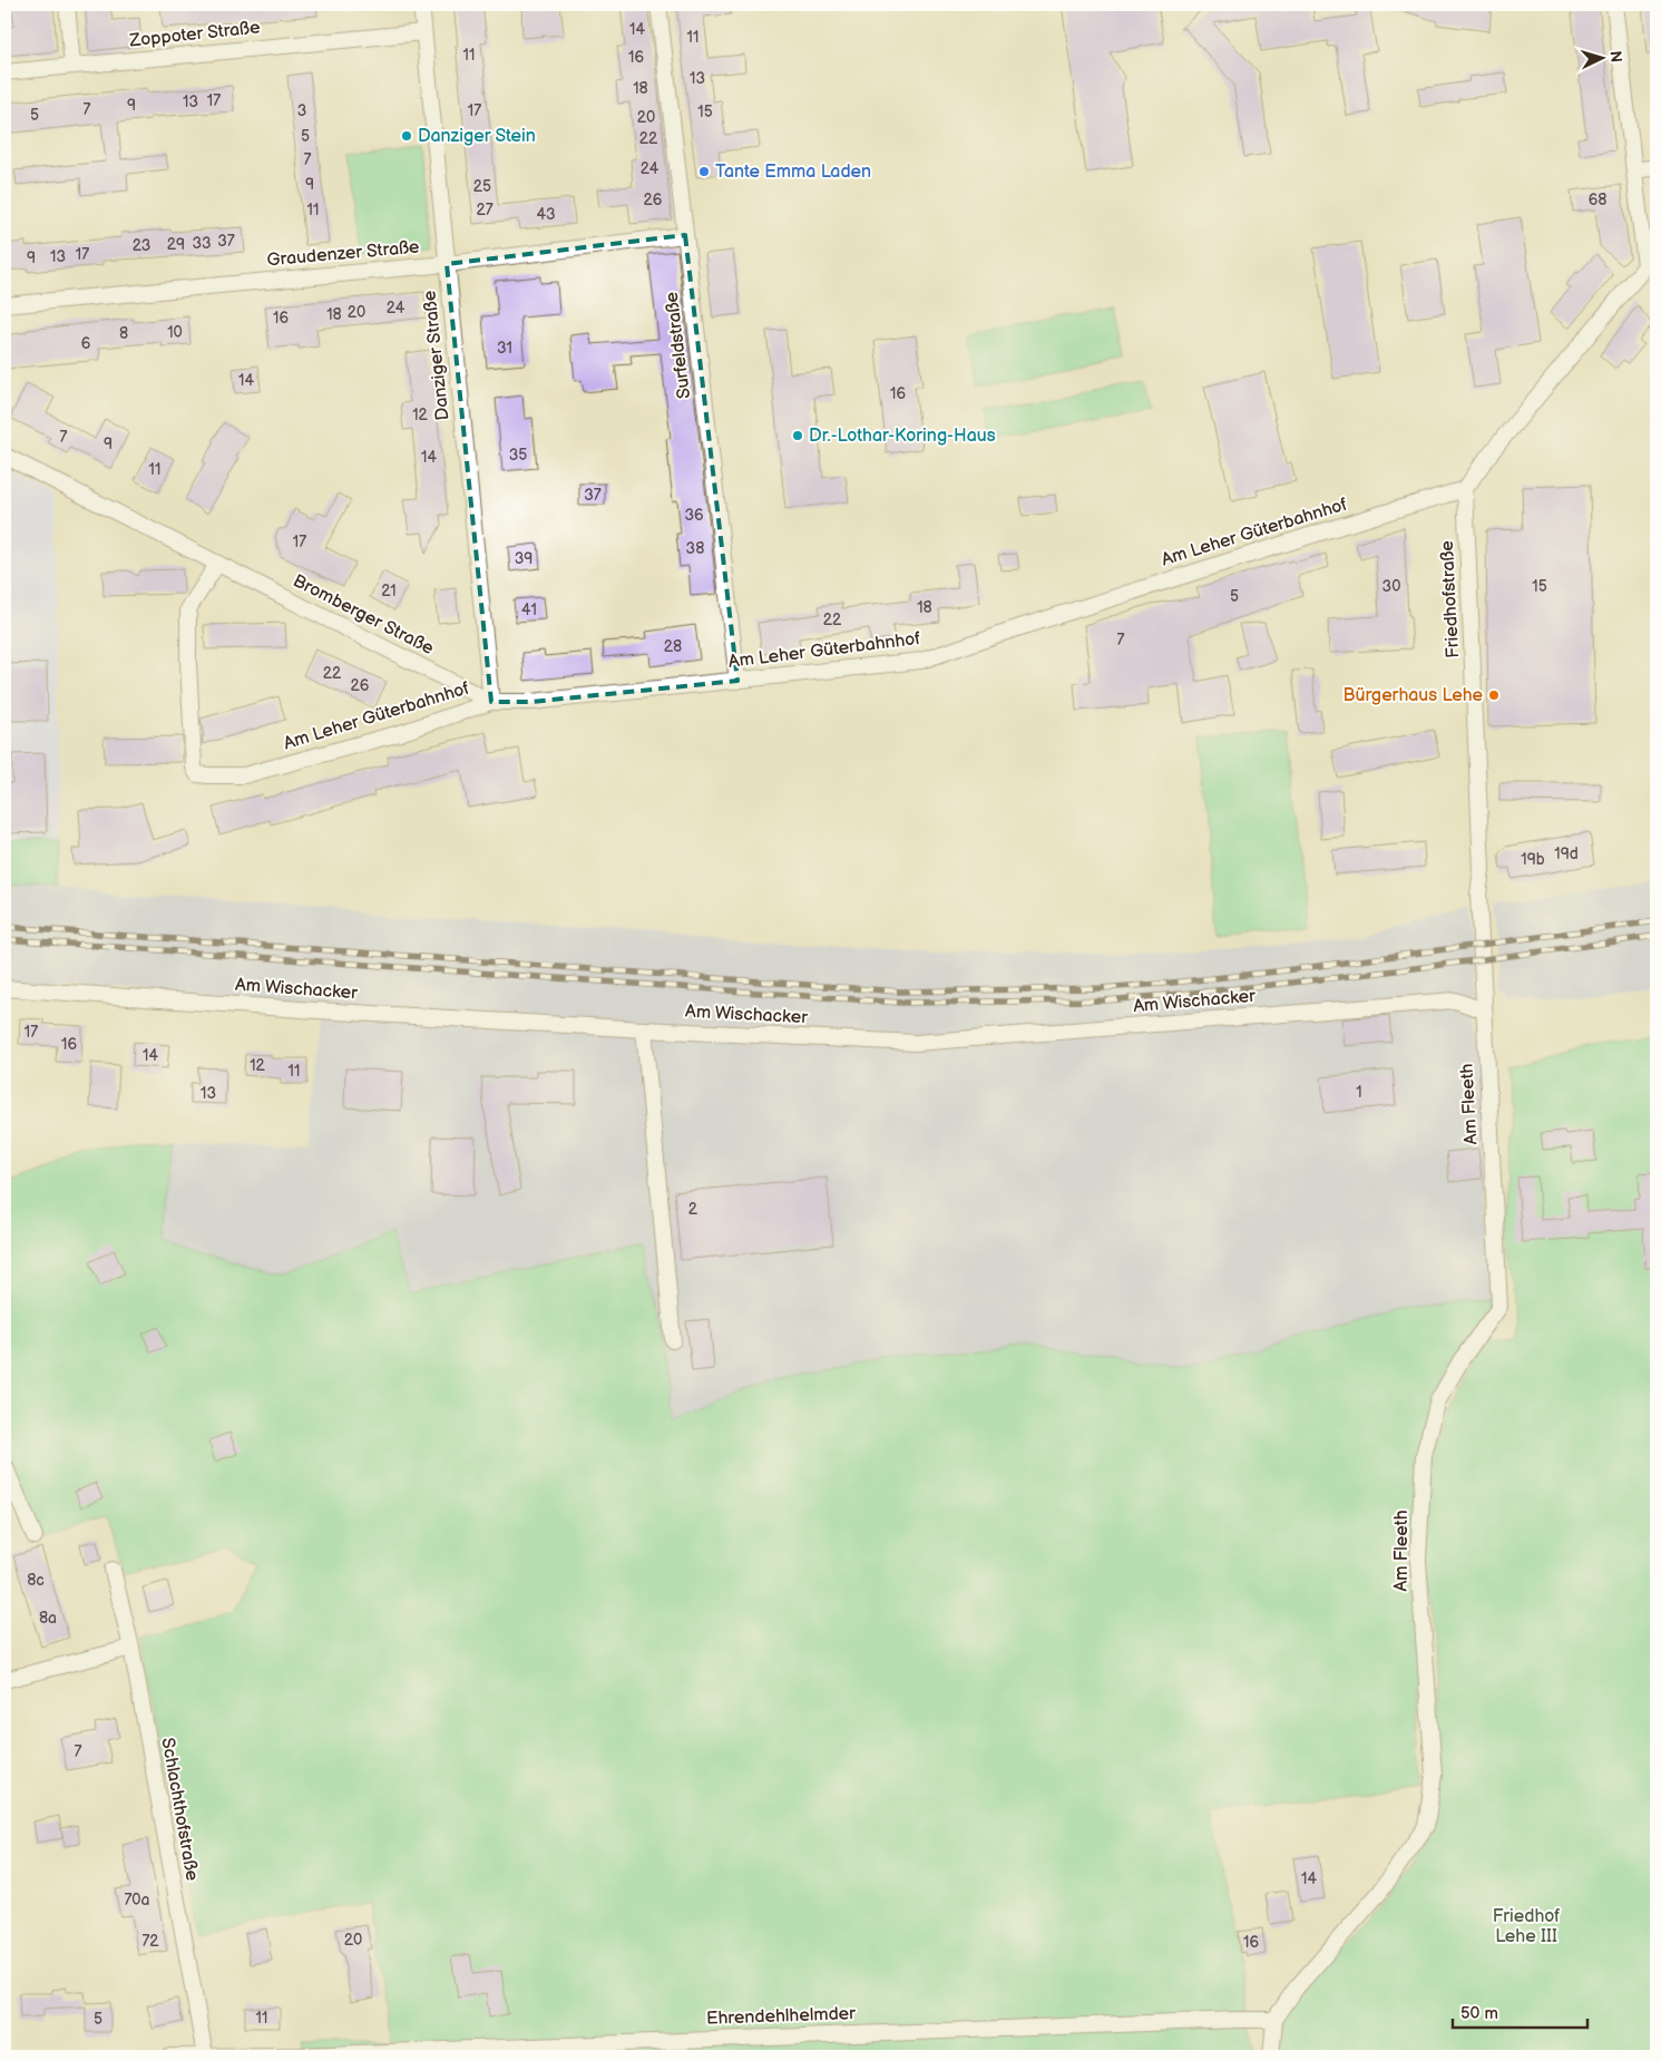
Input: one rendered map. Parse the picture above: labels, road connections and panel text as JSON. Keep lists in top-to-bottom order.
{
  "streets": {
    "street": [
      "Zoppoter Straße",
      "Graudenzer Straße",
      "Surfeldstraße",
      "Danziger Straße",
      "Am Leher Güterbahnhof",
      "Friedhofstraße",
      "Bromberger Straße",
      "Am Wischacker",
      "Am Fleeth",
      "Schlachthofstraße",
      "Ehrendehlhelmder"
    ]
  },
  "crossings": [
    ["Zoppoter Straße", "Danziger Straße"],
    ["Graudenzer Straße", "Surfeldstraße"],
    ["Graudenzer Straße", "Danziger Straße"],
    ["Surfeldstraße", "Am Leher Güterbahnhof"],
    ["Danziger Straße", "Am Leher Güterbahnhof"],
    ["Danziger Straße", "Bromberger Straße"],
    ["Am Leher Güterbahnhof", "Friedhofstraße"],
    ["Am Leher Güterbahnhof", "Bromberger Straße"],
    ["Friedhofstraße", "Am Wischacker"],
    ["Friedhofstraße", "Am Fleeth"],
    ["Am Wischacker", "Am Fleeth"],
    ["Am Fleeth", "Ehrendehlhelmder"],
    ["Schlachthofstraße", "Ehrendehlhelmder"]
  ],
  "parks": ["Friedhof Lehe III"],
  "places": [
    "Danziger Stein",
    "Tante Emma Laden",
    "Dr.-Lothar-Koring-Haus",
    "Bürgerhaus Lehe"
  ],
  "house_numbers": [
    "14",
    "11",
    "11",
    "16",
    "13",
    "18",
    "17",
    "13",
    "9",
    "7",
    "3",
    "17",
    "15",
    "5",
    "20",
    "5",
    "22",
    "7",
    "24",
    "9",
    "25",
    "26",
    "68",
    "11",
    "27",
    "43",
    "37",
    "33",
    "29",
    "23",
    "17",
    "13",
    "9",
    "24",
    "20",
    "18",
    "16",
    "10",
    "8",
    "6",
    "31",
    "14",
    "16",
    "12",
    "7",
    "9",
    "35",
    "14",
    "11",
    "37",
    "36",
    "17",
    "38",
    "39",
    "30",
    "15",
    "21",
    "5",
    "18",
    "41",
    "22",
    "7",
    "28",
    "22",
    "26",
    "19d",
    "19b",
    "17",
    "16",
    "14",
    "12",
    "11",
    "1",
    "13",
    "2",
    "8c",
    "8a",
    "7",
    "14",
    "70a",
    "20",
    "72",
    "16",
    "11",
    "5"
  ],
  "scale_bar": "50 m",
  "north": "right"
}
